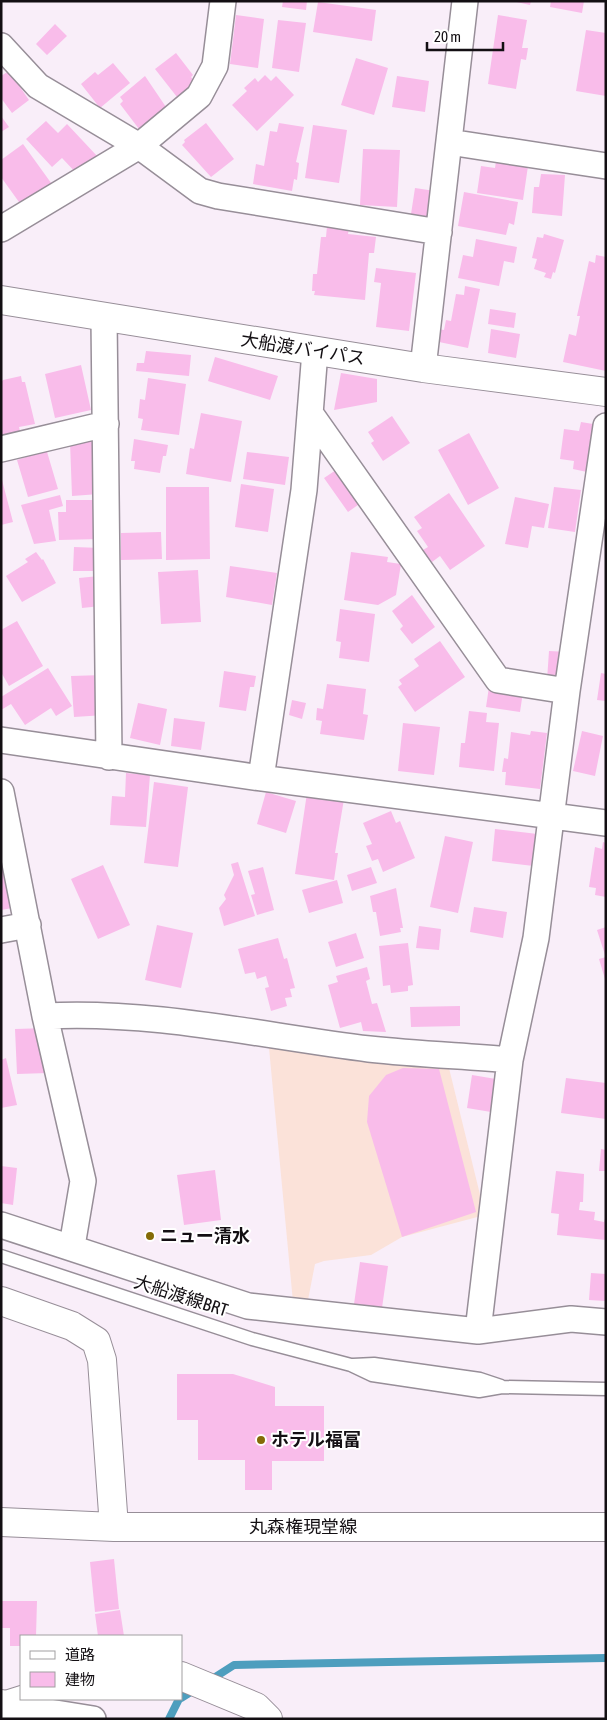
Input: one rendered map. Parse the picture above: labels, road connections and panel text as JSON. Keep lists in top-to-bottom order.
{
  "streets": {
    "main road": ["大船渡バイパス", "丸森権現堂線"],
    "lane": ["大船渡線BRT"]
  },
  "places": ["ニュー清水", "ホテル福富"],
  "legend": ["道路", "建物"],
  "scale_bar": "20 m"
}
